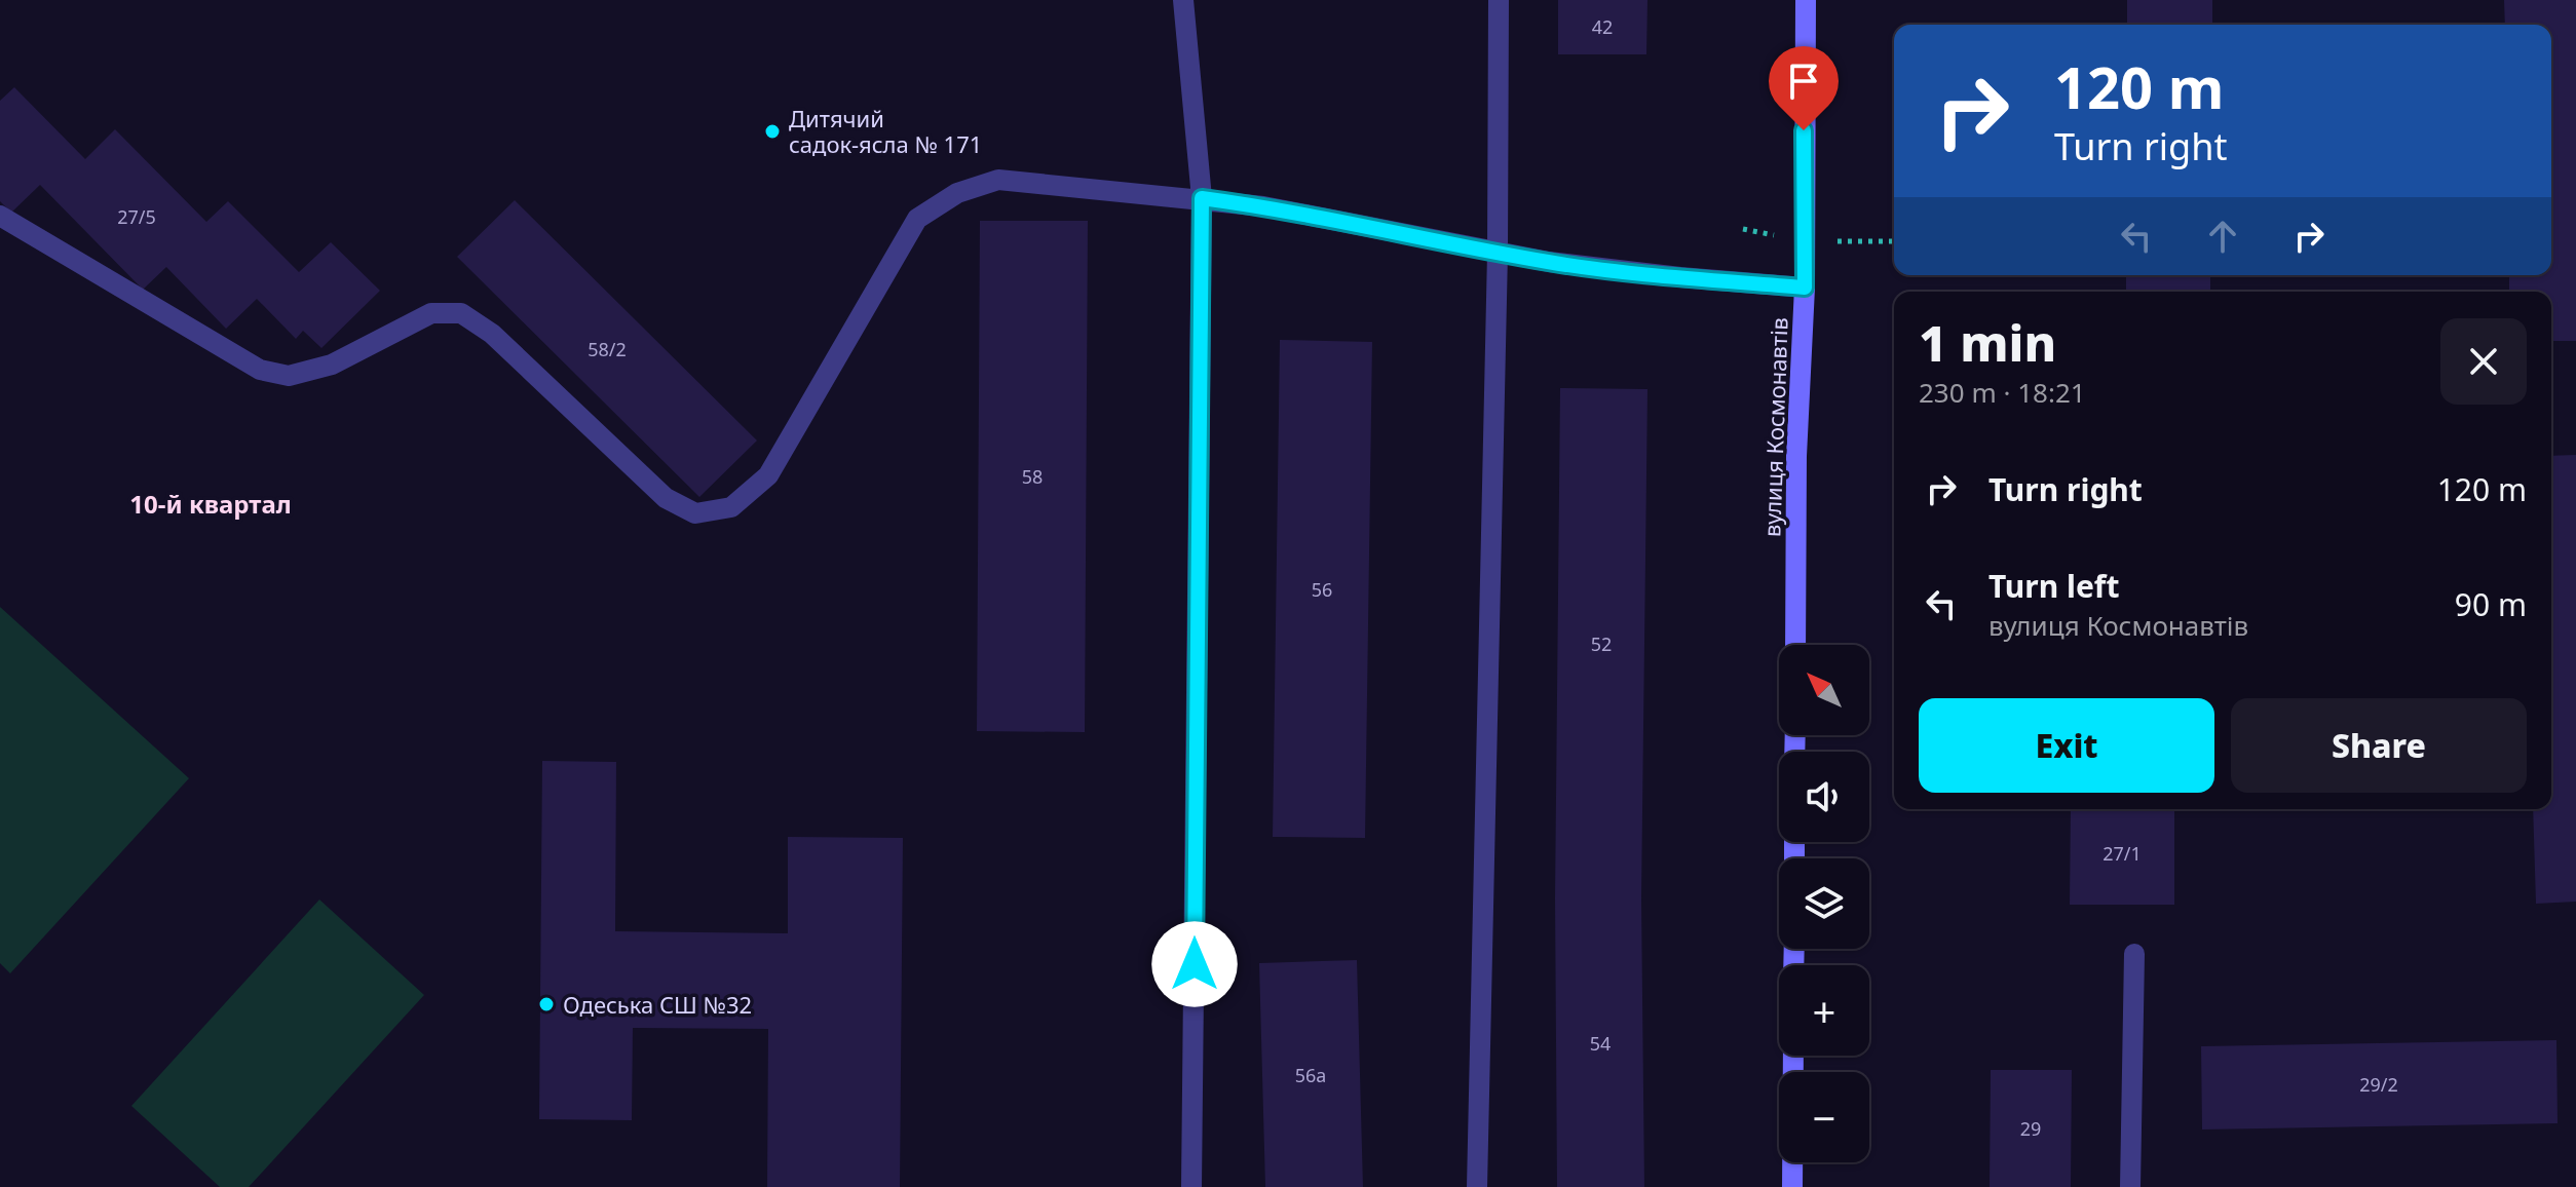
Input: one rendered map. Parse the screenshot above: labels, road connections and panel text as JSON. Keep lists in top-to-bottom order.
{
  "streets": {
    "main road": ["вулиця Космонавтів"]
  },
  "districts": ["10-й квартал"],
  "places": ["Дитячий садок-ясла № 171", "Одеська СШ №32"],
  "house_numbers": [
    "42",
    "27/5",
    "58/2",
    "58",
    "56",
    "52",
    "27/1",
    "54",
    "56а",
    "29/2",
    "29"
  ],
  "north": "top left",
  "page": {
    "turn": ["120 m", "Turn right"],
    "heading": ["1 min", "230 m · 18:21"],
    "list": [
      {
        "name": "Turn right",
        "value": "120 m"
      },
      {
        "name": "Turn left",
        "note": "вулиця Космонавтів",
        "value": "90 m"
      }
    ],
    "map_buttons": ["+", "−"],
    "buttons": ["Exit", "Share"]
  }
}
